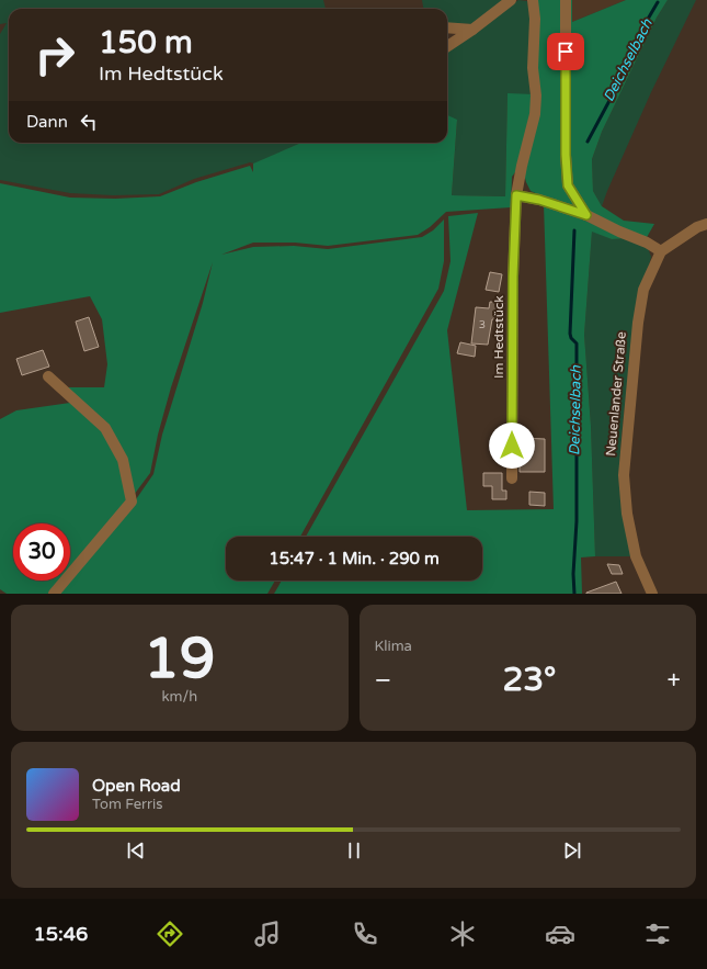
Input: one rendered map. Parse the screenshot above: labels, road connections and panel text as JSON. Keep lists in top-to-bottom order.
{
  "streets": {
    "street": ["Im Hedtstück", "Neuenlander Straße"]
  },
  "water": ["Deichselbach"],
  "house_numbers": ["3"],
  "page": {
    "turn": ["150 m", "Im Hedtstück"],
    "then": "Dann",
    "limit": "30",
    "trip": "15:47 · 1 Min. · 290 m",
    "tile": [
      ["19", "km/h"],
      "Klima"
    ],
    "heat": ["−", "23°", "+"],
    "song": ["Open Road", "Tom Ferris"],
    "tabs": "15:46"
  }
}
